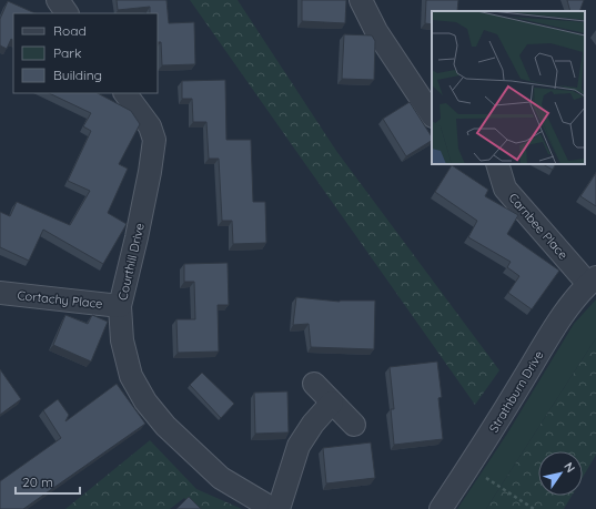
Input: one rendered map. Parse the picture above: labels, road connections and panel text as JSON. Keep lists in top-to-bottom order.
{
  "streets": {
    "street": [
      "Carnbee Place",
      "Courthill Drive",
      "Cortachy Place",
      "Strathburn Drive"
    ]
  },
  "crossings": [
    ["Carnbee Place", "Strathburn Drive"],
    ["Courthill Drive", "Cortachy Place"]
  ],
  "legend": ["Road", "Park", "Building"],
  "scale_bar": "20 m",
  "north": "top right"
}
